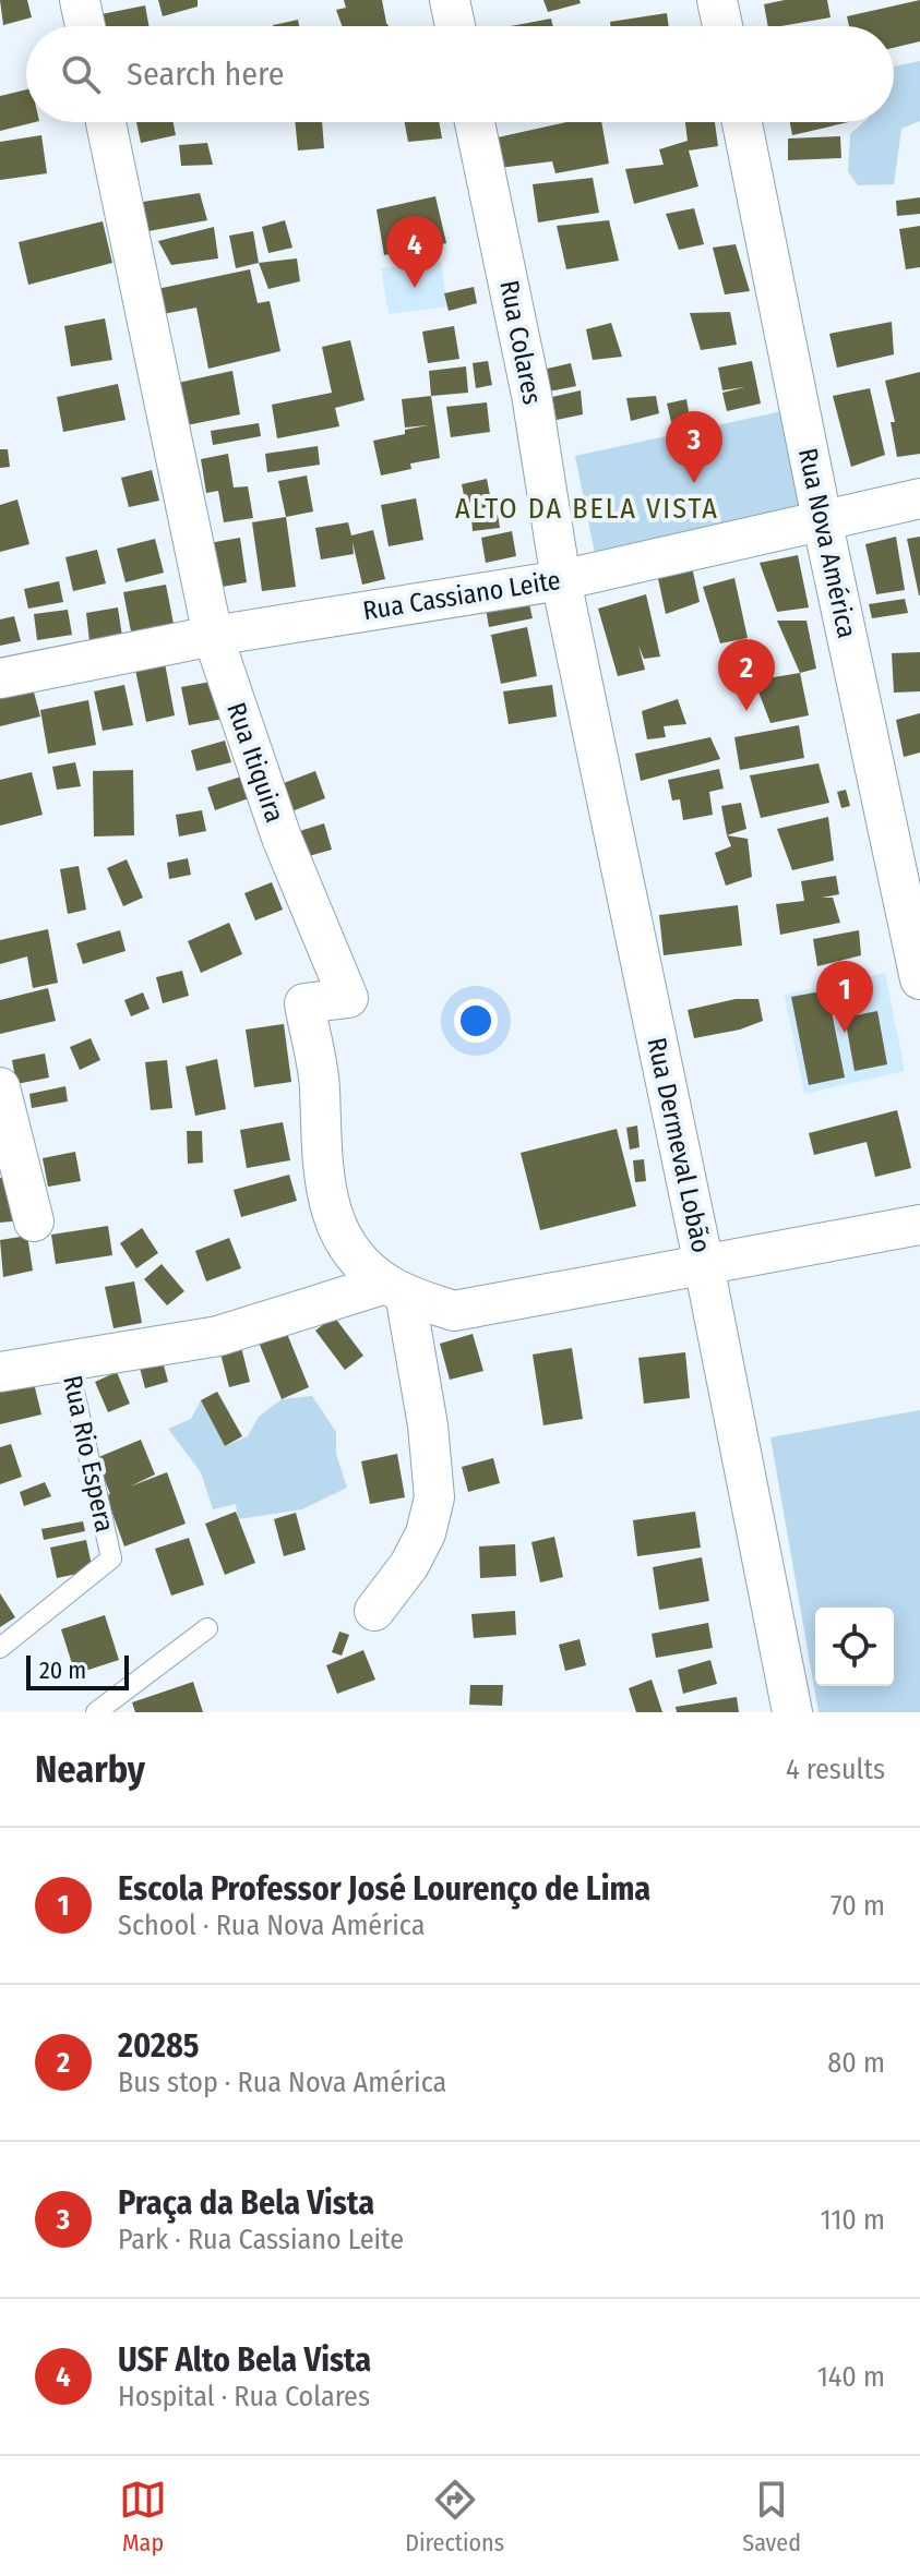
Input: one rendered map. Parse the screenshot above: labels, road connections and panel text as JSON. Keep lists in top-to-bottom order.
{
  "streets": {
    "street": [
      "Rua Colares",
      "Rua Nova América",
      "Rua Cassiano Leite",
      "Rua Itiquira",
      "Rua Dermeval Lobão"
    ],
    "lane": ["Rua Rio Espera"]
  },
  "crossings": [
    ["Rua Colares", "Rua Cassiano Leite"],
    ["Rua Colares", "Rua Dermeval Lobão"],
    ["Rua Nova América", "Rua Cassiano Leite"],
    ["Rua Cassiano Leite", "Rua Itiquira"],
    ["Rua Cassiano Leite", "Rua Dermeval Lobão"],
    ["Rua Itiquira", "Rua Dermeval Lobão"]
  ],
  "districts": ["ALTO DA BELA VISTA"],
  "scale_bar": "20 m",
  "page": {
    "search": "Search here",
    "pins": [
      "4",
      "3",
      "2",
      "1"
    ],
    "scale": "20 m",
    "heading": ["Nearby", "4 results"],
    "list": [
      {
        "mark": "1",
        "name": "Escola Professor José Lourenço de Lima",
        "note": "School · Rua Nova América",
        "value": "70 m"
      },
      {
        "mark": "2",
        "name": "20285",
        "note": "Bus stop · Rua Nova América",
        "value": "80 m"
      },
      {
        "mark": "3",
        "name": "Praça da Bela Vista",
        "note": "Park · Rua Cassiano Leite",
        "value": "110 m"
      },
      {
        "mark": "4",
        "name": "USF Alto Bela Vista",
        "note": "Hospital · Rua Colares",
        "value": "140 m"
      }
    ],
    "nav": ["Map", "Directions", "Saved"]
  }
}
